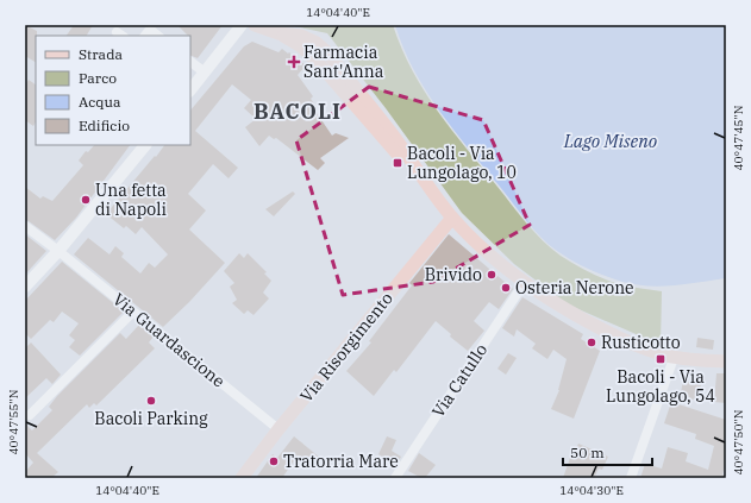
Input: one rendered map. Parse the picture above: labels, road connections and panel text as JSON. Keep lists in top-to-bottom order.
{
  "streets": {
    "main road": ["Via Risorgimento"],
    "street": ["Via Guardascione", "Via Catullo"]
  },
  "crossings": [
    ["Via Guardascione", "Via Risorgimento"]
  ],
  "districts": ["BACOLI"],
  "water": ["Lago Miseno"],
  "places": {
    "health": ["Farmacia Sant'Anna"],
    "transit": ["Bacoli - Via Lungolago, 10", "Bacoli - Via Lungolago, 54"],
    "other": [
      "Una fetta di Napoli",
      "Brivido",
      "Osteria Nerone",
      "Rusticotto",
      "Bacoli Parking",
      "Tratorria Mare"
    ]
  },
  "legend": [
    "Strada",
    "Parco",
    "Acqua",
    "Edificio"
  ],
  "scale_bar": "50 m",
  "coordinates": [
    "14°04'40\"E",
    "40°47'45\"N",
    "40°47'55\"N",
    "40°47'50\"N",
    "14°04'30\"E"
  ]
}
